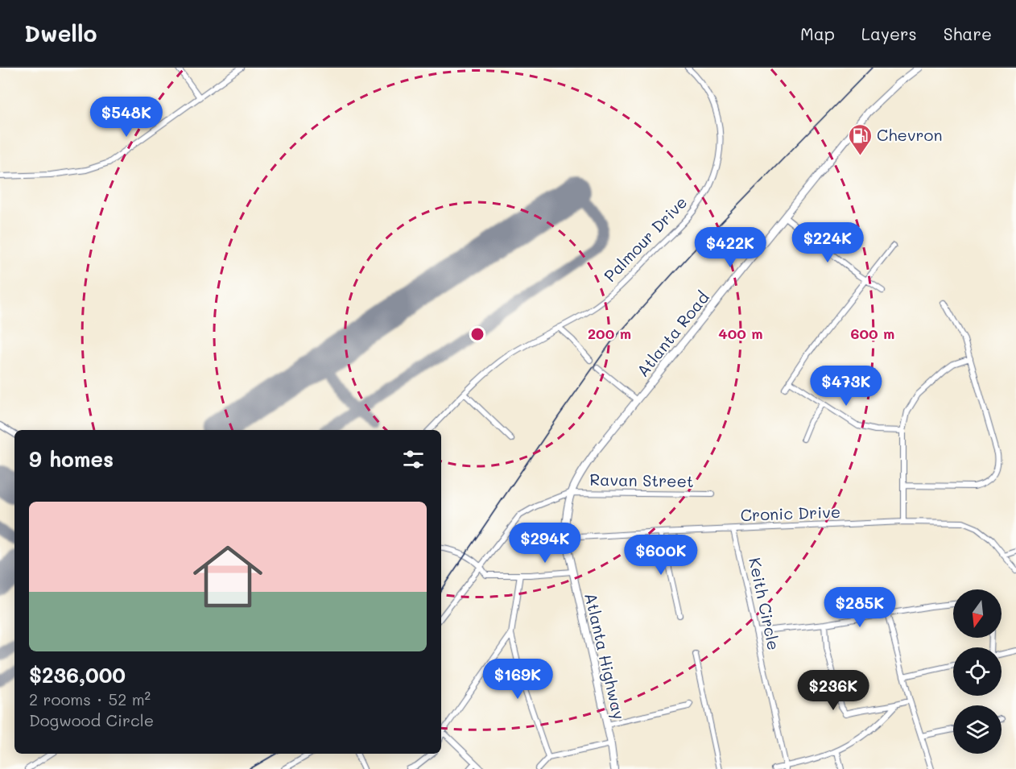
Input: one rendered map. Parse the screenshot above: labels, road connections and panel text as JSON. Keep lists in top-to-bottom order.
{
  "streets": {
    "main road": ["Atlanta Road", "Atlanta Highway"],
    "street": [
      "Palmour Drive",
      "Ravan Street",
      "Cronic Drive",
      "Keith Circle"
    ]
  },
  "crossings": [
    ["Atlanta Road", "Ravan Street"],
    ["Atlanta Road", "Atlanta Highway"],
    ["Ravan Street", "Atlanta Highway"],
    ["Cronic Drive", "Keith Circle"],
    ["Cronic Drive", "Atlanta Highway"]
  ],
  "places": {
    "fuel station": ["Chevron"]
  },
  "north": "bottom",
  "page": {
    "header": "Dwello",
    "nav": ["Map", "Layers", "Share"],
    "price": [
      "$548K",
      "$224K",
      "$422K",
      "$473K",
      "$294K",
      "$600K",
      "$285K",
      "$169K",
      "$236K"
    ],
    "heading": "9 homes",
    "list": [
      {
        "name": "$236,000",
        "note": "2 rooms · 52 m² · Dogwood Circle"
      }
    ]
  },
  "rings": ["200 m", "400 m", "600 m"]
}
